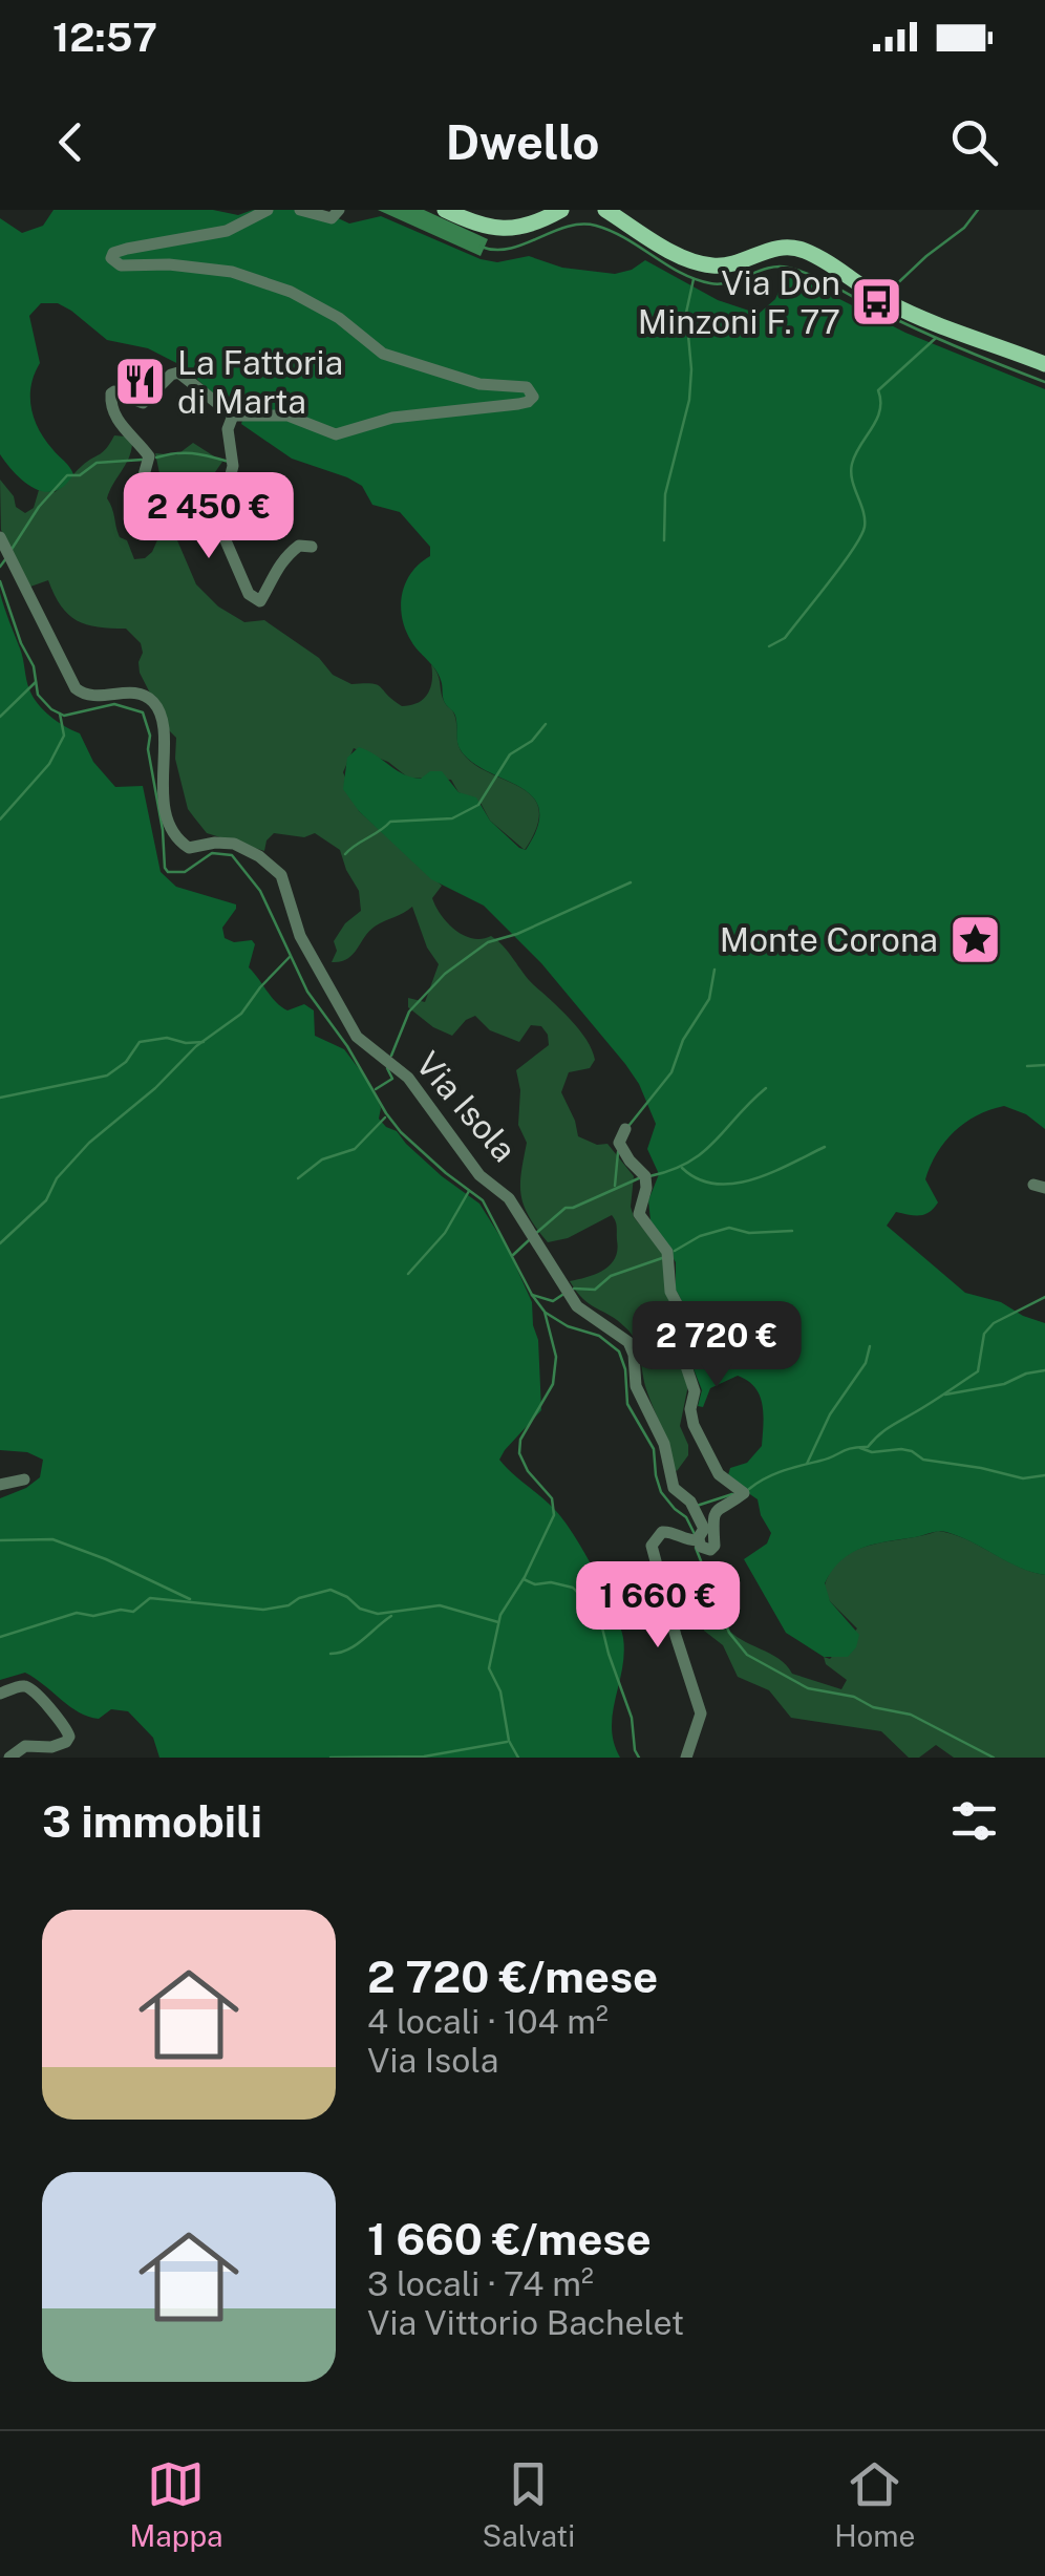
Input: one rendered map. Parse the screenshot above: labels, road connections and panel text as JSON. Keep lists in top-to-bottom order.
{
  "streets": {
    "street": ["Via Isola"]
  },
  "places": {
    "bus stop": ["Via Don Minzoni F. 77"],
    "restaurant": ["La Fattoria di Marta"],
    "place": ["Monte Corona"]
  },
  "page": {
    "status": "12:57",
    "header": "Dwello",
    "price": ["2 450 €", "2 720 €", "1 660 €"],
    "heading": "3 immobili",
    "list": [
      {
        "name": "2 720 €/mese",
        "note": "4 locali · 104 m² · Via Isola"
      },
      {
        "name": "1 660 €/mese",
        "note": "3 locali · 74 m² · Via Vittorio Bachelet"
      }
    ],
    "tabs": ["Mappa", "Salvati", "Home"]
  }
}
